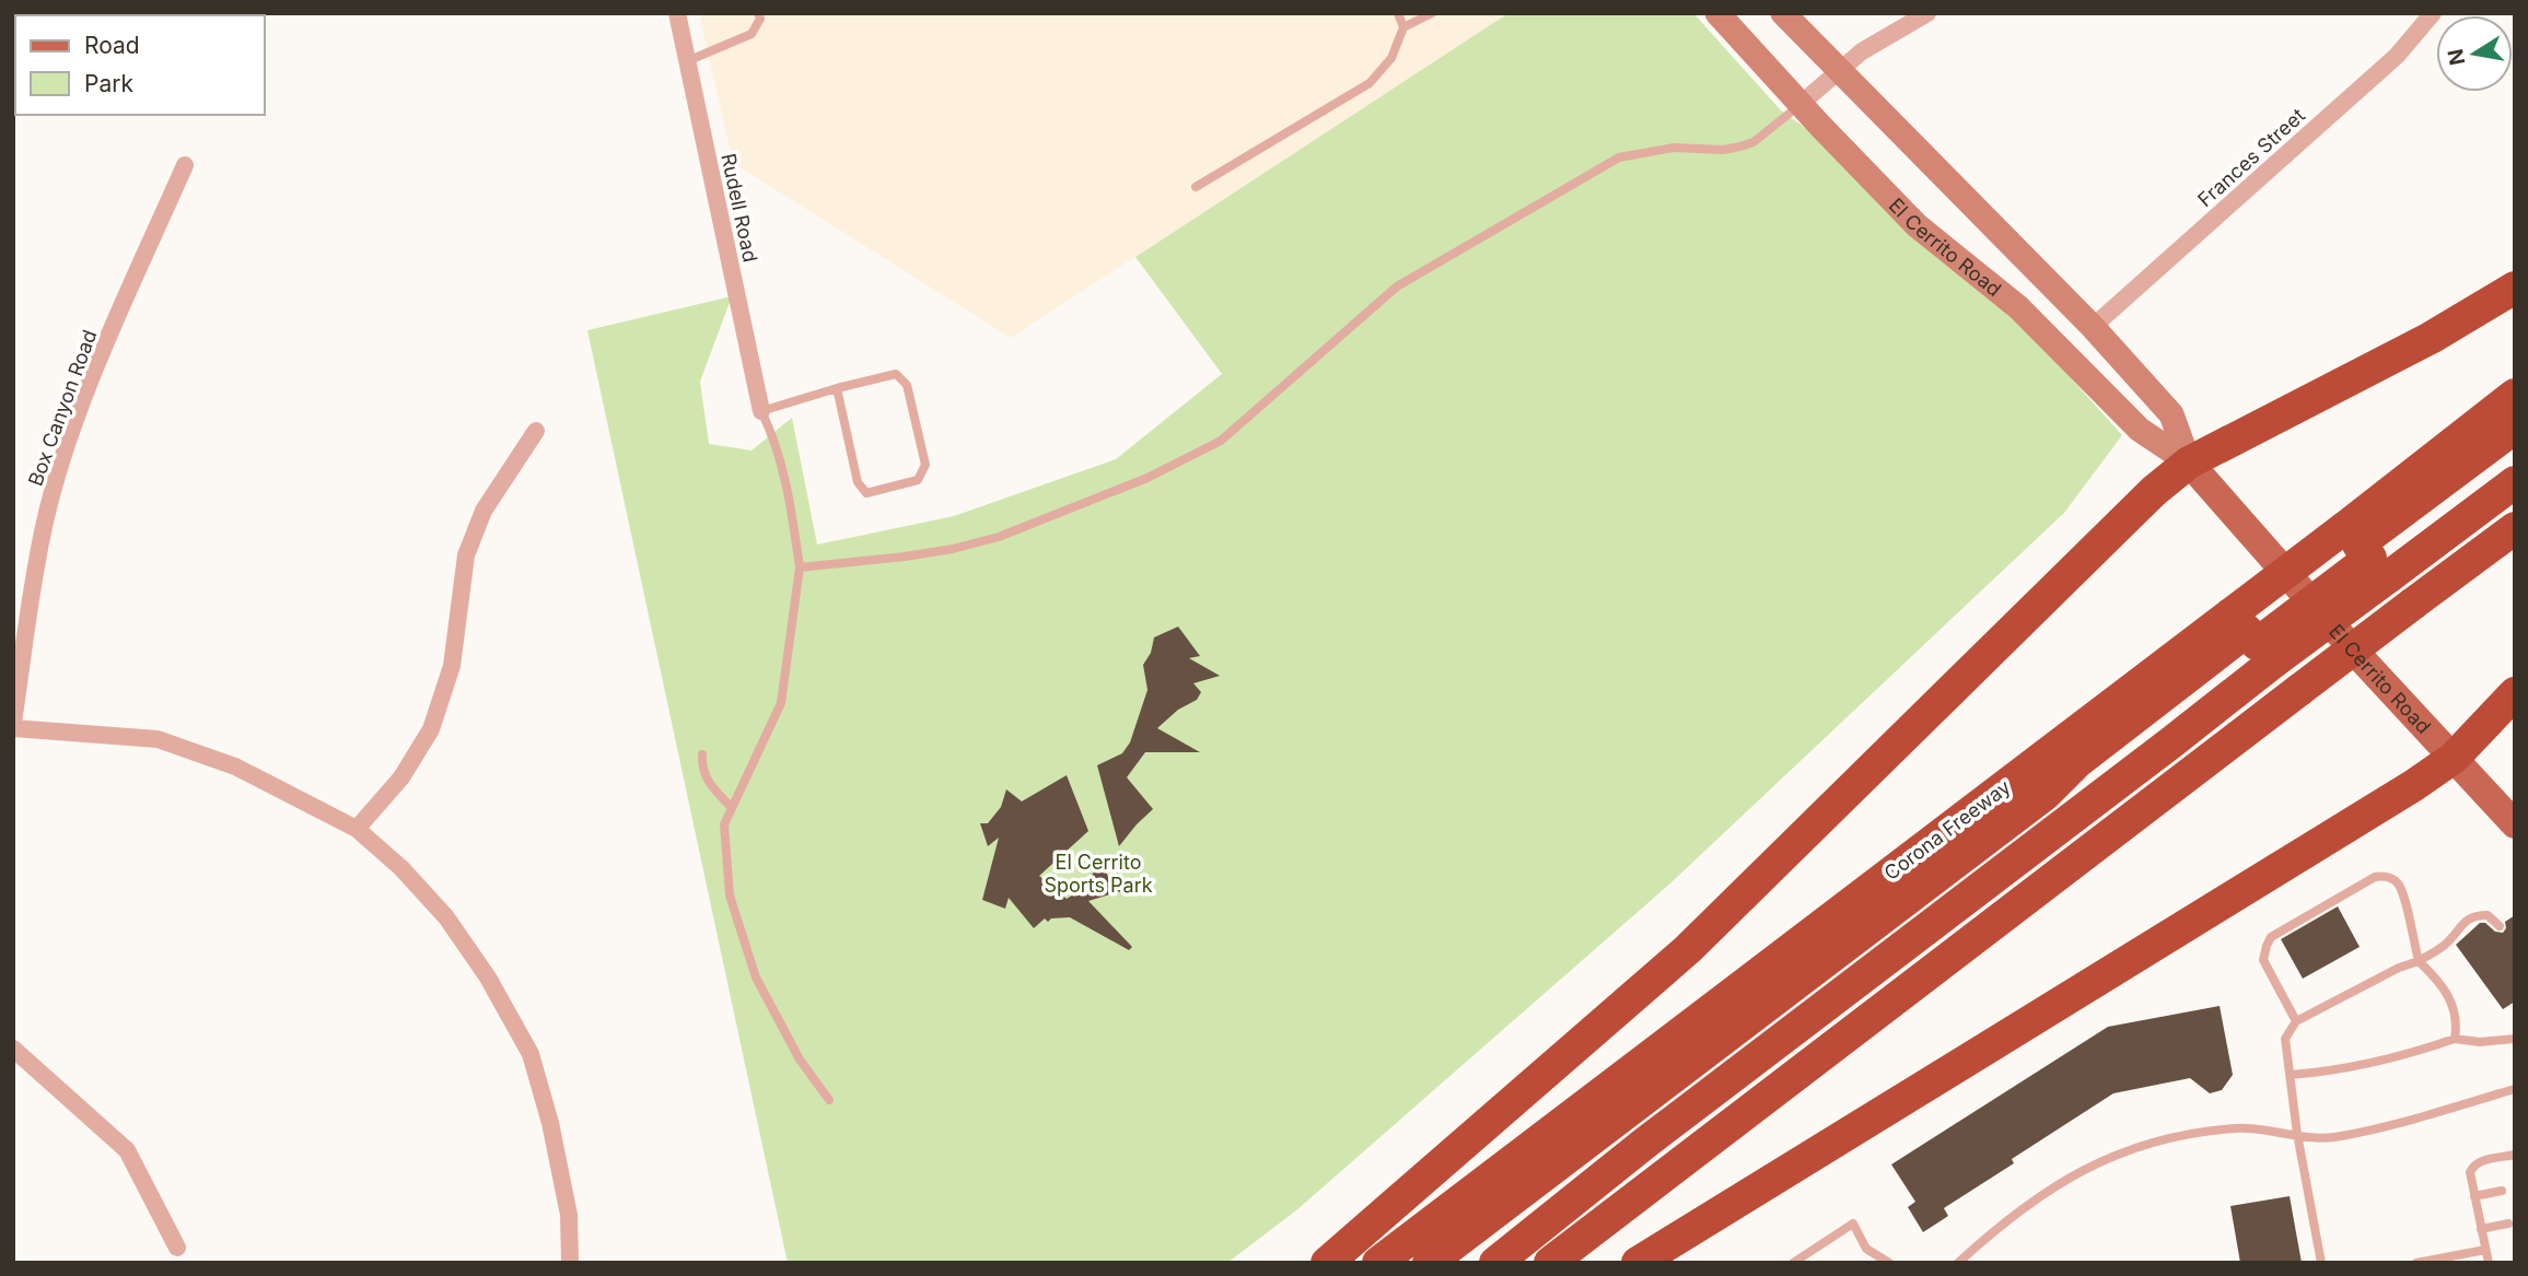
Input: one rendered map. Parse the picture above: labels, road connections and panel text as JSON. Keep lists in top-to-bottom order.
{
  "streets": {
    "highway": ["Corona Freeway"],
    "main road": ["El Cerrito Road"],
    "street": ["Frances Street", "Rudell Road", "Box Canyon Road"]
  },
  "crossings": [
    ["Frances Street", "El Cerrito Road"]
  ],
  "parks": ["El Cerrito Sports Park"],
  "legend": ["Road", "Park"],
  "north": "left"
}
